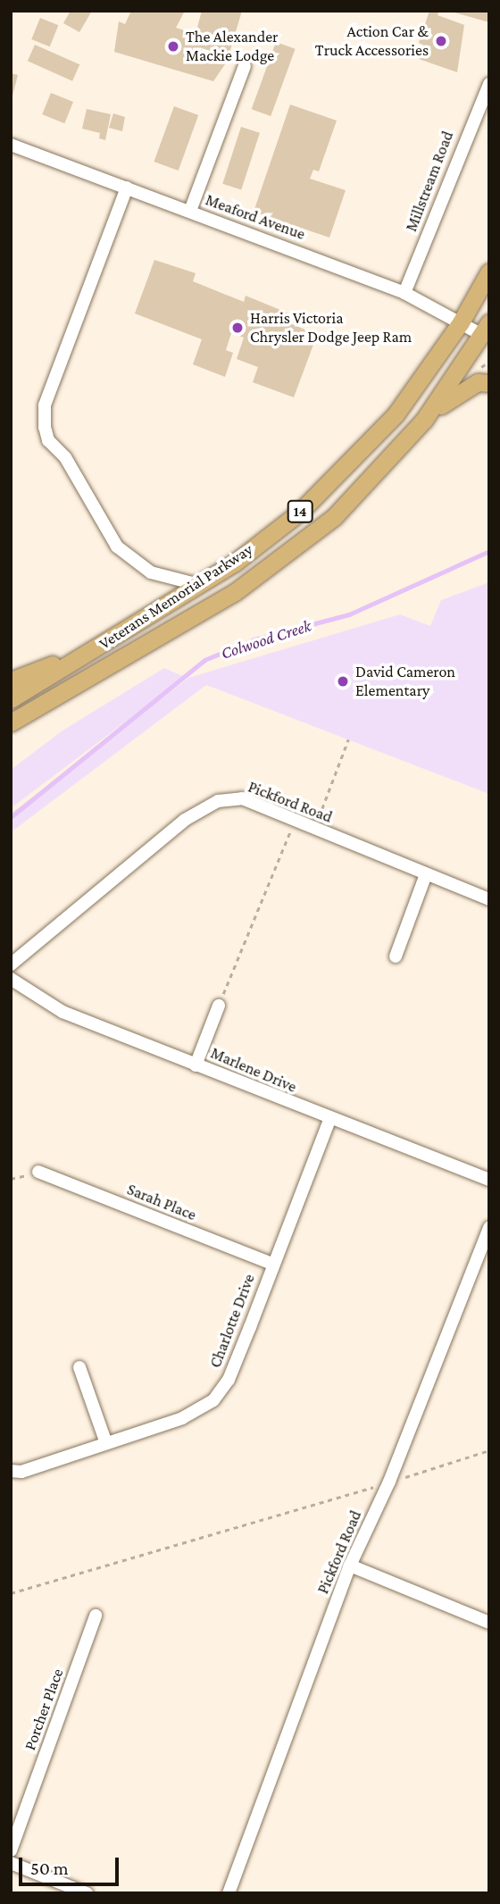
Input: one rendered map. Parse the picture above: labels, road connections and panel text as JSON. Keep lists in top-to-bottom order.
{
  "streets": {
    "main road": ["14", "Veterans Memorial Parkway"],
    "street": [
      "Millstream Road",
      "Meaford Avenue",
      "Pickford Road",
      "Marlene Drive",
      "Sarah Place",
      "Charlotte Drive",
      "Porcher Place"
    ]
  },
  "crossings": [
    ["Millstream Road", "Meaford Avenue"],
    ["Meaford Avenue", "Veterans Memorial Parkway"],
    ["Marlene Drive", "Charlotte Drive"],
    ["Sarah Place", "Charlotte Drive"]
  ],
  "water": ["Colwood Creek"],
  "places": [
    "Action Car & Truck Accessories",
    "The Alexander Mackie Lodge",
    "Harris Victoria Chrysler Dodge Jeep Ram",
    "David Cameron Elementary"
  ],
  "scale_bar": "50 m"
}
